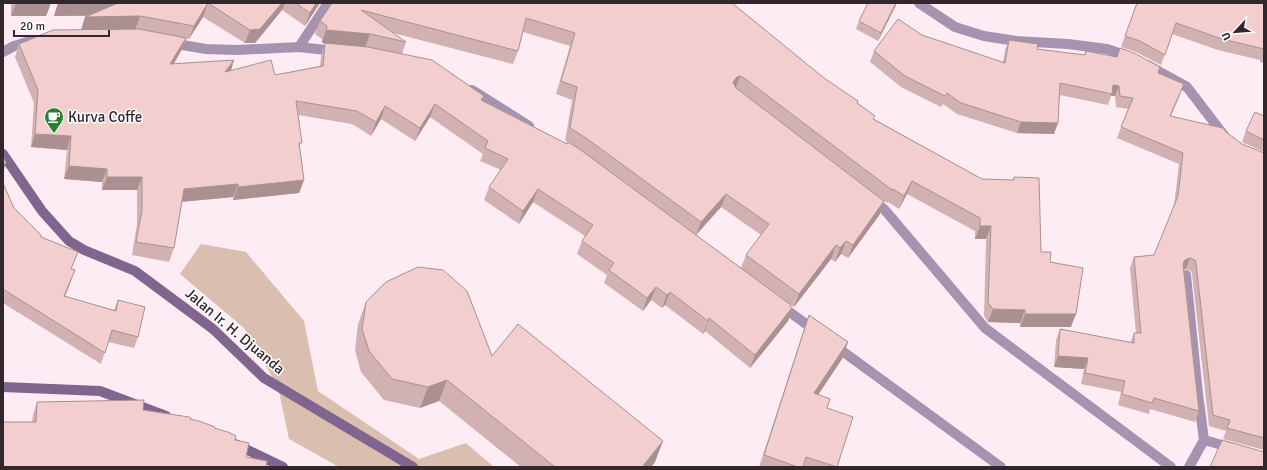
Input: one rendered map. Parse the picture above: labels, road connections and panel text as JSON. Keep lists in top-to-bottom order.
{
  "streets": {
    "street": ["Jalan Ir. H. Djuanda"]
  },
  "places": {
    "cafe": ["Kurva Coffe"]
  },
  "scale_bar": "20 m",
  "north": "bottom left"
}
